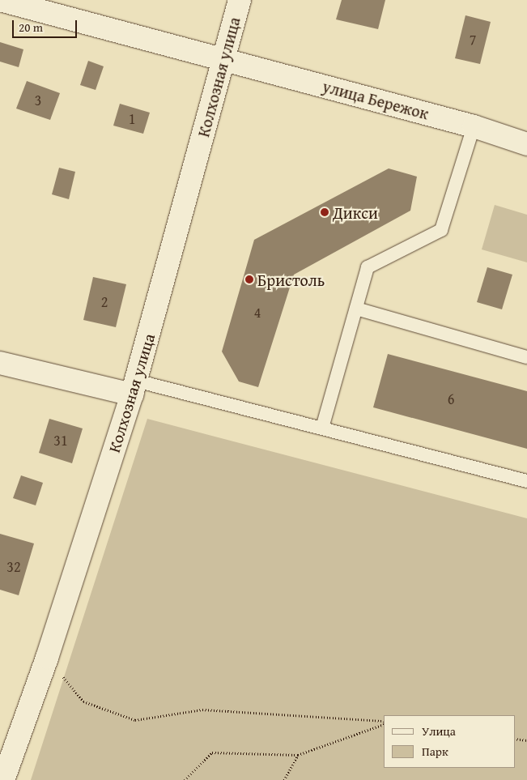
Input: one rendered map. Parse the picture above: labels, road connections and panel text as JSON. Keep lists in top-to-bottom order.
{
  "streets": {
    "street": ["Колхозная улица", "улица Бережок"]
  },
  "crossings": [
    ["Колхозная улица", "улица Бережок"]
  ],
  "places": ["Дикси", "Бристоль"],
  "house_numbers": [
    "7",
    "3",
    "1",
    "2",
    "4",
    "6",
    "31",
    "32"
  ],
  "legend": ["Улица", "Парк"],
  "scale_bar": "20 m"
}
